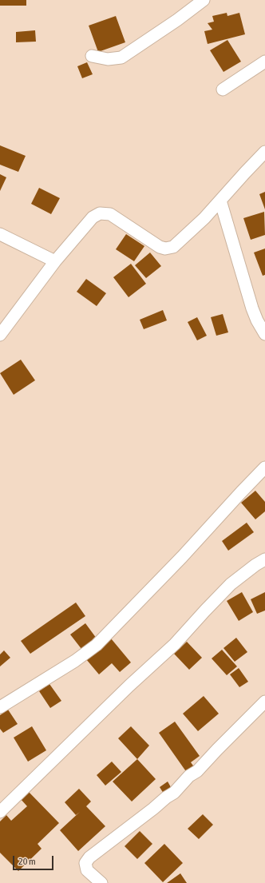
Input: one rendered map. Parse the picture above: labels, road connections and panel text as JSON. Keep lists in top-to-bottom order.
{
  "scale_bar": "20 m"
}
